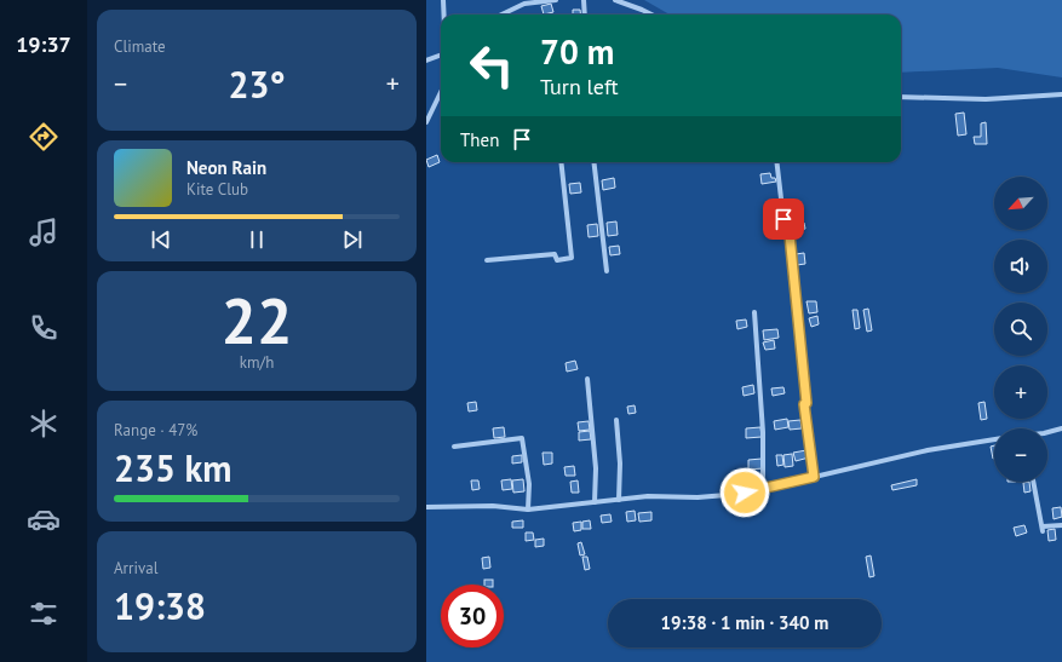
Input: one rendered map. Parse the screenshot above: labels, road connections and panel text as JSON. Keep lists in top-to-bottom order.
{
  "north": "bottom left",
  "page": {
    "tabs": "19:37",
    "tile": [
      "Climate",
      ["22", "km/h"],
      ["Range · 47%", "235 km"],
      ["Arrival", "19:38"]
    ],
    "turn": ["70 m", "Turn left"],
    "heat": ["−", "23°", "+"],
    "then": "Then",
    "song": ["Neon Rain", "Kite Club"],
    "map_buttons": ["+", "−"],
    "limit": "30",
    "trip": "19:38 · 1 min · 340 m"
  }
}
